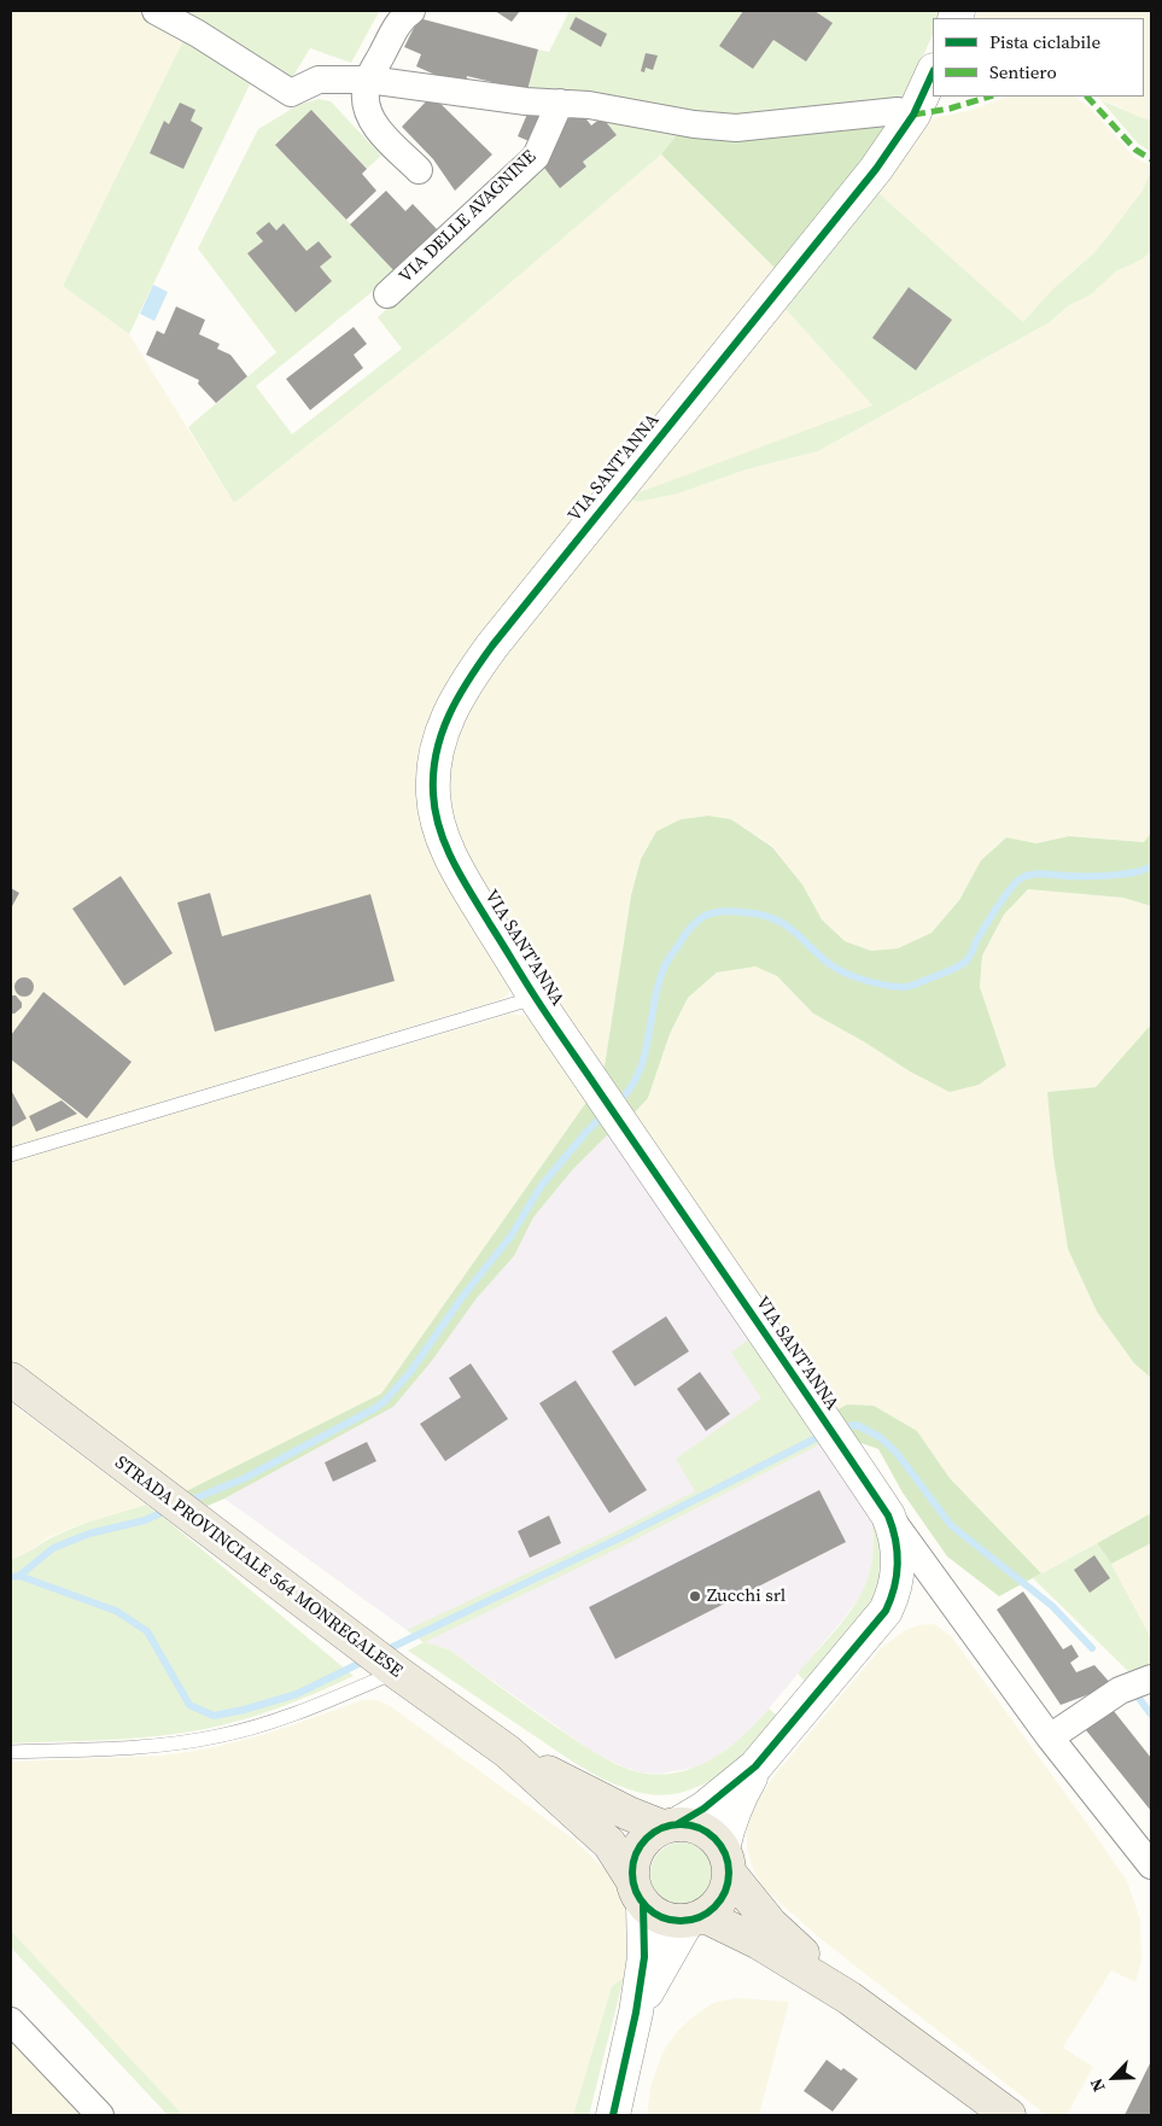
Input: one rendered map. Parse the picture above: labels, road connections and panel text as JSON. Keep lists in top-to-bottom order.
{
  "streets": {
    "main road": ["STRADA PROVINCIALE 564 MONREGALESE"],
    "street": ["VIA DELLE AVAGNINE", "VIA SANT'ANNA"]
  },
  "crossings": [
    ["VIA SANT'ANNA", "STRADA PROVINCIALE 564 MONREGALESE"]
  ],
  "places": ["Zucchi srl"],
  "legend": ["Pista ciclabile", "Sentiero"],
  "north": "bottom left"
}
